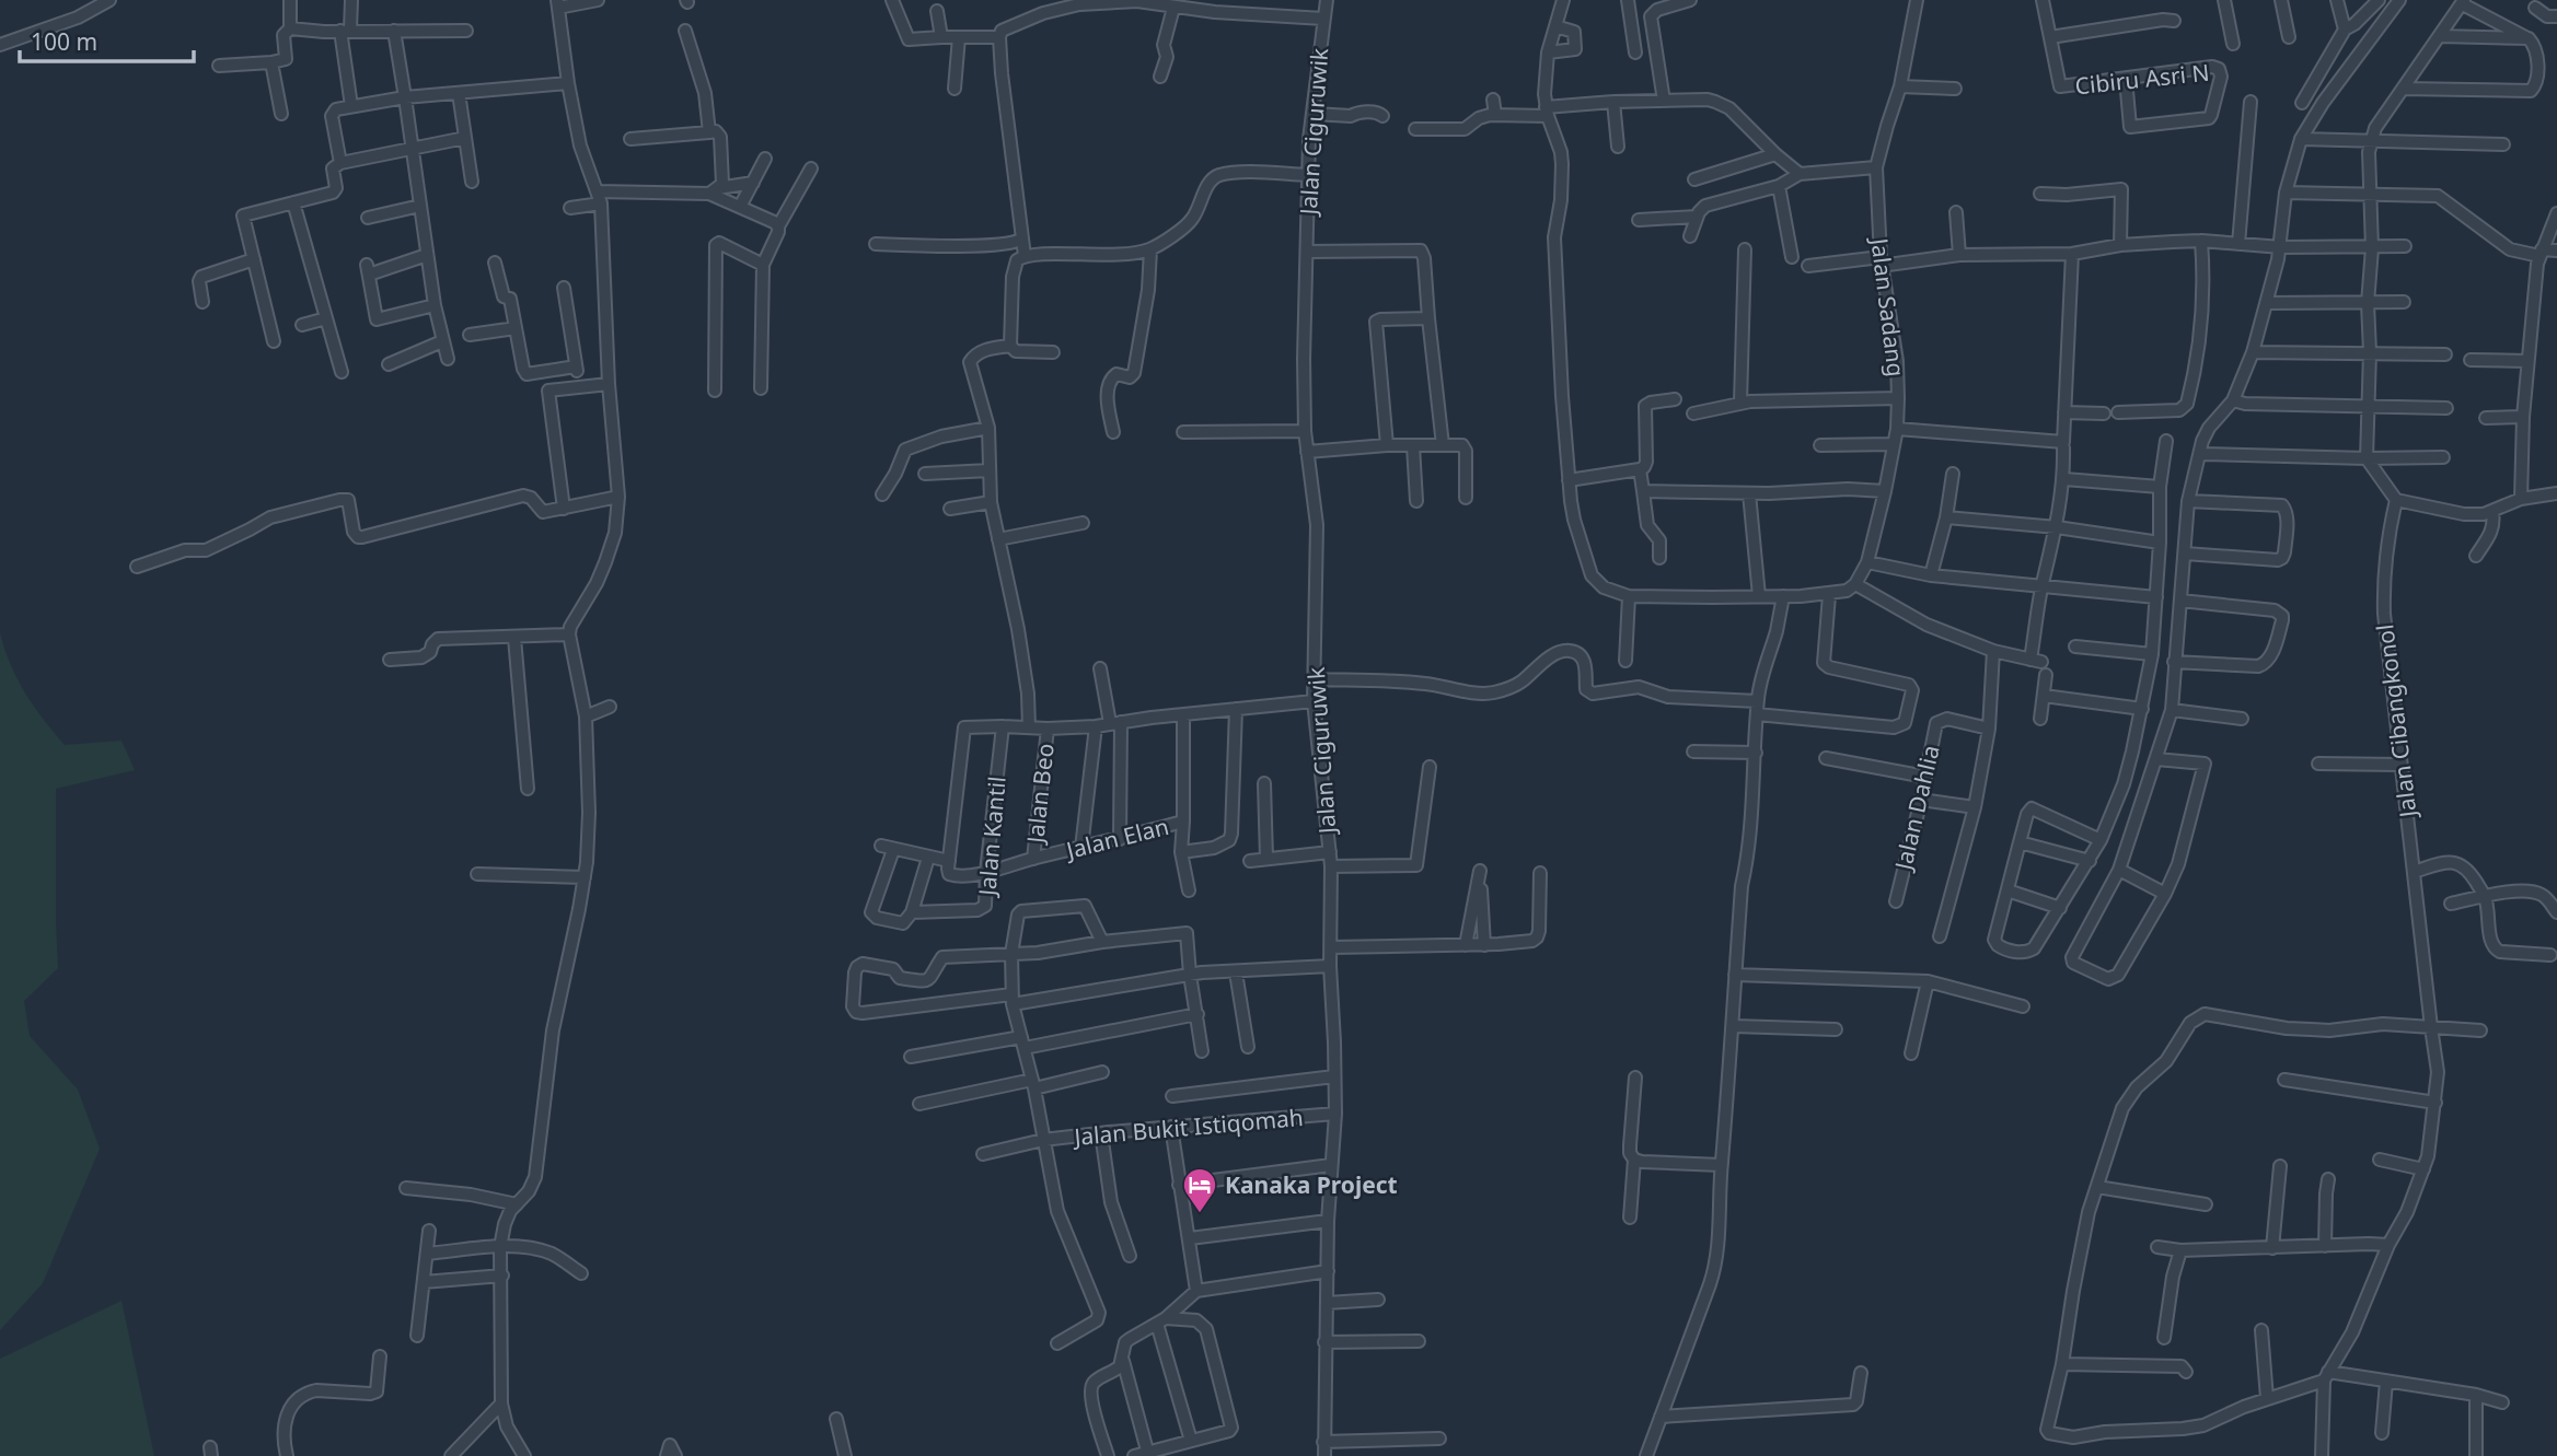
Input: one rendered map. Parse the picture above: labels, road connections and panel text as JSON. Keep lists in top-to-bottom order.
{
  "streets": {
    "street": [
      "Cibiru Asri N",
      "Jalan Ciguruwik",
      "Jalan Sadang",
      "Jalan Cibangkonol",
      "Jalan Beo",
      "Jalan Dahlia",
      "Jalan Kantil",
      "Jalan Elan",
      "Jalan Bukit Istiqomah"
    ]
  },
  "crossings": [
    ["Jalan Ciguruwik", "Jalan Bukit Istiqomah"],
    ["Jalan Beo", "Jalan Elan"],
    ["Jalan Kantil", "Jalan Elan"]
  ],
  "places": {
    "hotel": ["Kanaka Project"]
  },
  "scale_bar": "100 m"
}
